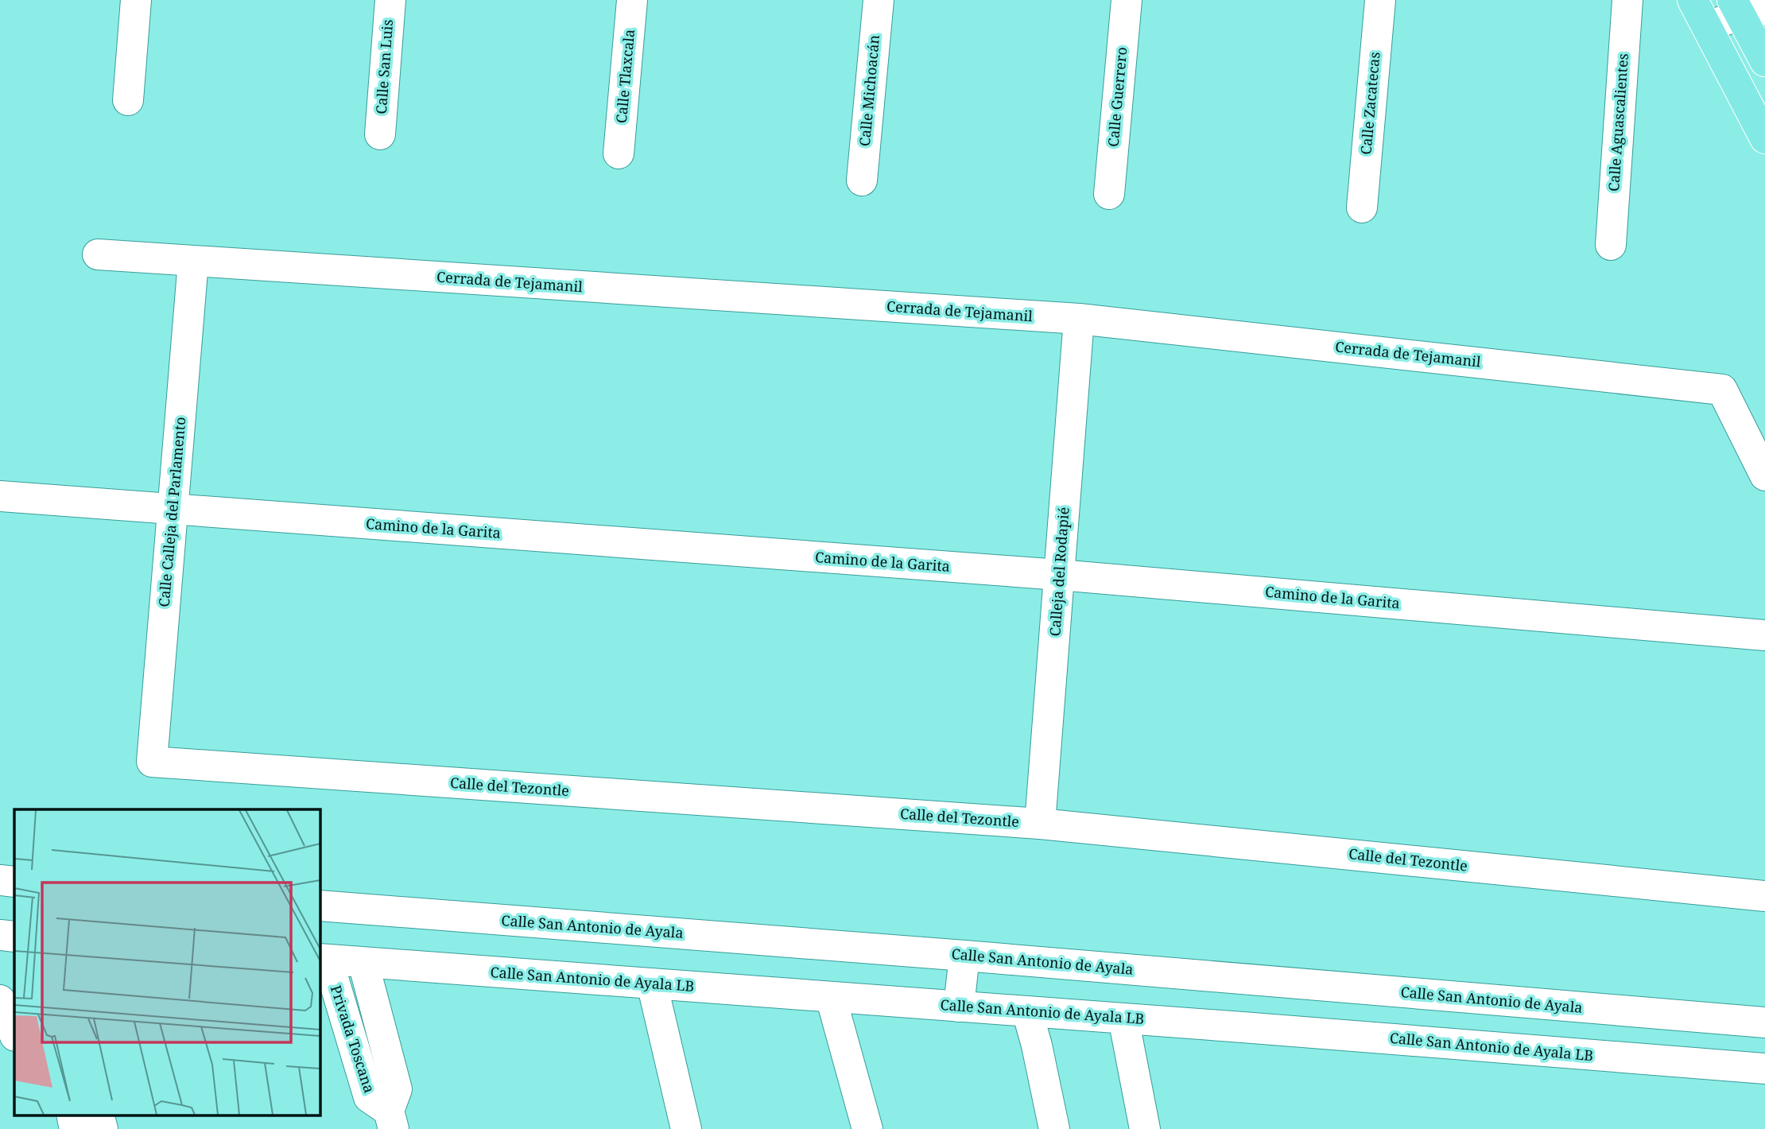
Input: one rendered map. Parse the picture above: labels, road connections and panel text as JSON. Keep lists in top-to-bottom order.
{
  "streets": {
    "street": [
      "Calle San Luis",
      "Calle Tlaxcala",
      "Calle Michoacán",
      "Calle Guerrero",
      "Calle Zacatecas",
      "Calle Aguascalientes",
      "Cerrada de Tejamanil",
      "Calle Calleja del Parlamento",
      "Camino de la Garita",
      "Calleja del Rodapié",
      "Calle del Tezontle",
      "Calle San Antonio de Ayala",
      "Calle San Antonio de Ayala LB",
      "Privada Toscana"
    ]
  },
  "crossings": [
    ["Cerrada de Tejamanil", "Calle Calleja del Parlamento"],
    ["Cerrada de Tejamanil", "Calleja del Rodapié"],
    ["Calle Calleja del Parlamento", "Camino de la Garita"],
    ["Calle Calleja del Parlamento", "Calle del Tezontle"],
    ["Camino de la Garita", "Calleja del Rodapié"],
    ["Calleja del Rodapié", "Calle del Tezontle"],
    ["Calle San Antonio de Ayala LB", "Privada Toscana"]
  ]
}
